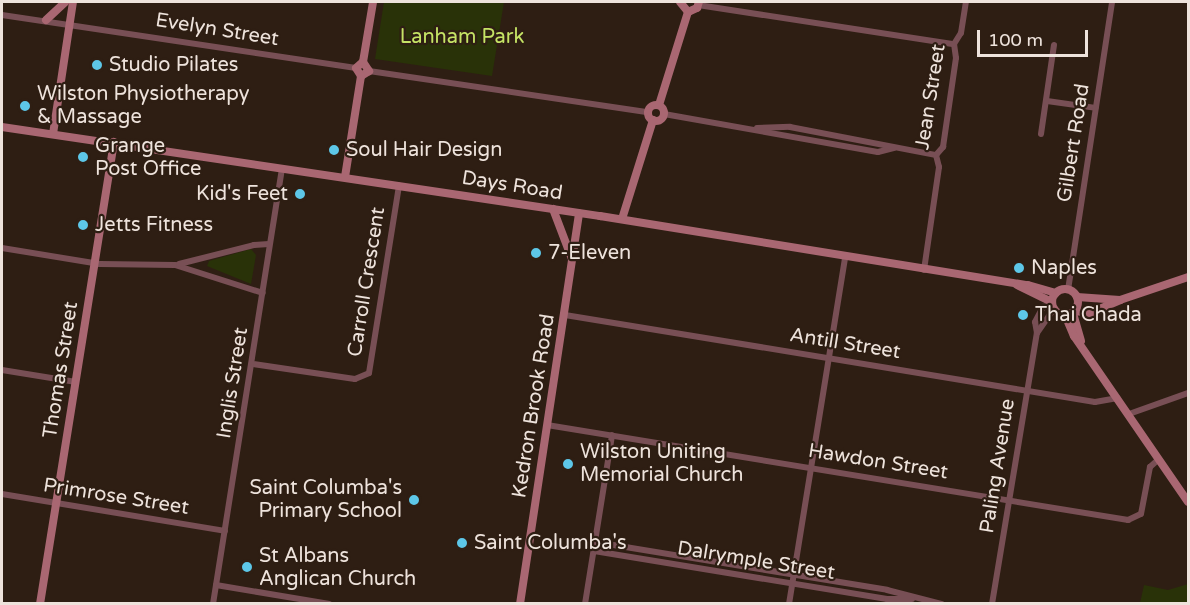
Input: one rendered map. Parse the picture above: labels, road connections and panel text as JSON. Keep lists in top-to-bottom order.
{
  "streets": {
    "main road": ["Days Road", "Thomas Street", "Kedron Brook Road"],
    "street": [
      "Evelyn Street",
      "Jean Street",
      "Gilbert Road",
      "Carroll Crescent",
      "Antill Street",
      "Inglis Street",
      "Hawdon Street",
      "Paling Avenue",
      "Primrose Street",
      "Dalrymple Street"
    ]
  },
  "crossings": [
    ["Jean Street", "Days Road"],
    ["Days Road", "Carroll Crescent"],
    ["Days Road", "Thomas Street"],
    ["Days Road", "Inglis Street"],
    ["Days Road", "Kedron Brook Road"],
    ["Days Road", "Paling Avenue"],
    ["Carroll Crescent", "Inglis Street"],
    ["Antill Street", "Kedron Brook Road"],
    ["Antill Street", "Paling Avenue"],
    ["Thomas Street", "Primrose Street"],
    ["Inglis Street", "Primrose Street"],
    ["Kedron Brook Road", "Hawdon Street"],
    ["Hawdon Street", "Paling Avenue"]
  ],
  "parks": ["Lanham Park"],
  "places": [
    "Studio Pilates",
    "Wilston Physiotherapy & Massage",
    "Soul Hair Design",
    "Grange Post Office",
    "Kid's Feet",
    "Jetts Fitness",
    "7-Eleven",
    "Naples",
    "Thai Chada",
    "Wilston Uniting Memorial Church",
    "Saint Columba's Primary School",
    "Saint Columba's",
    "St Albans Anglican Church"
  ],
  "scale_bar": "100 m"
}
